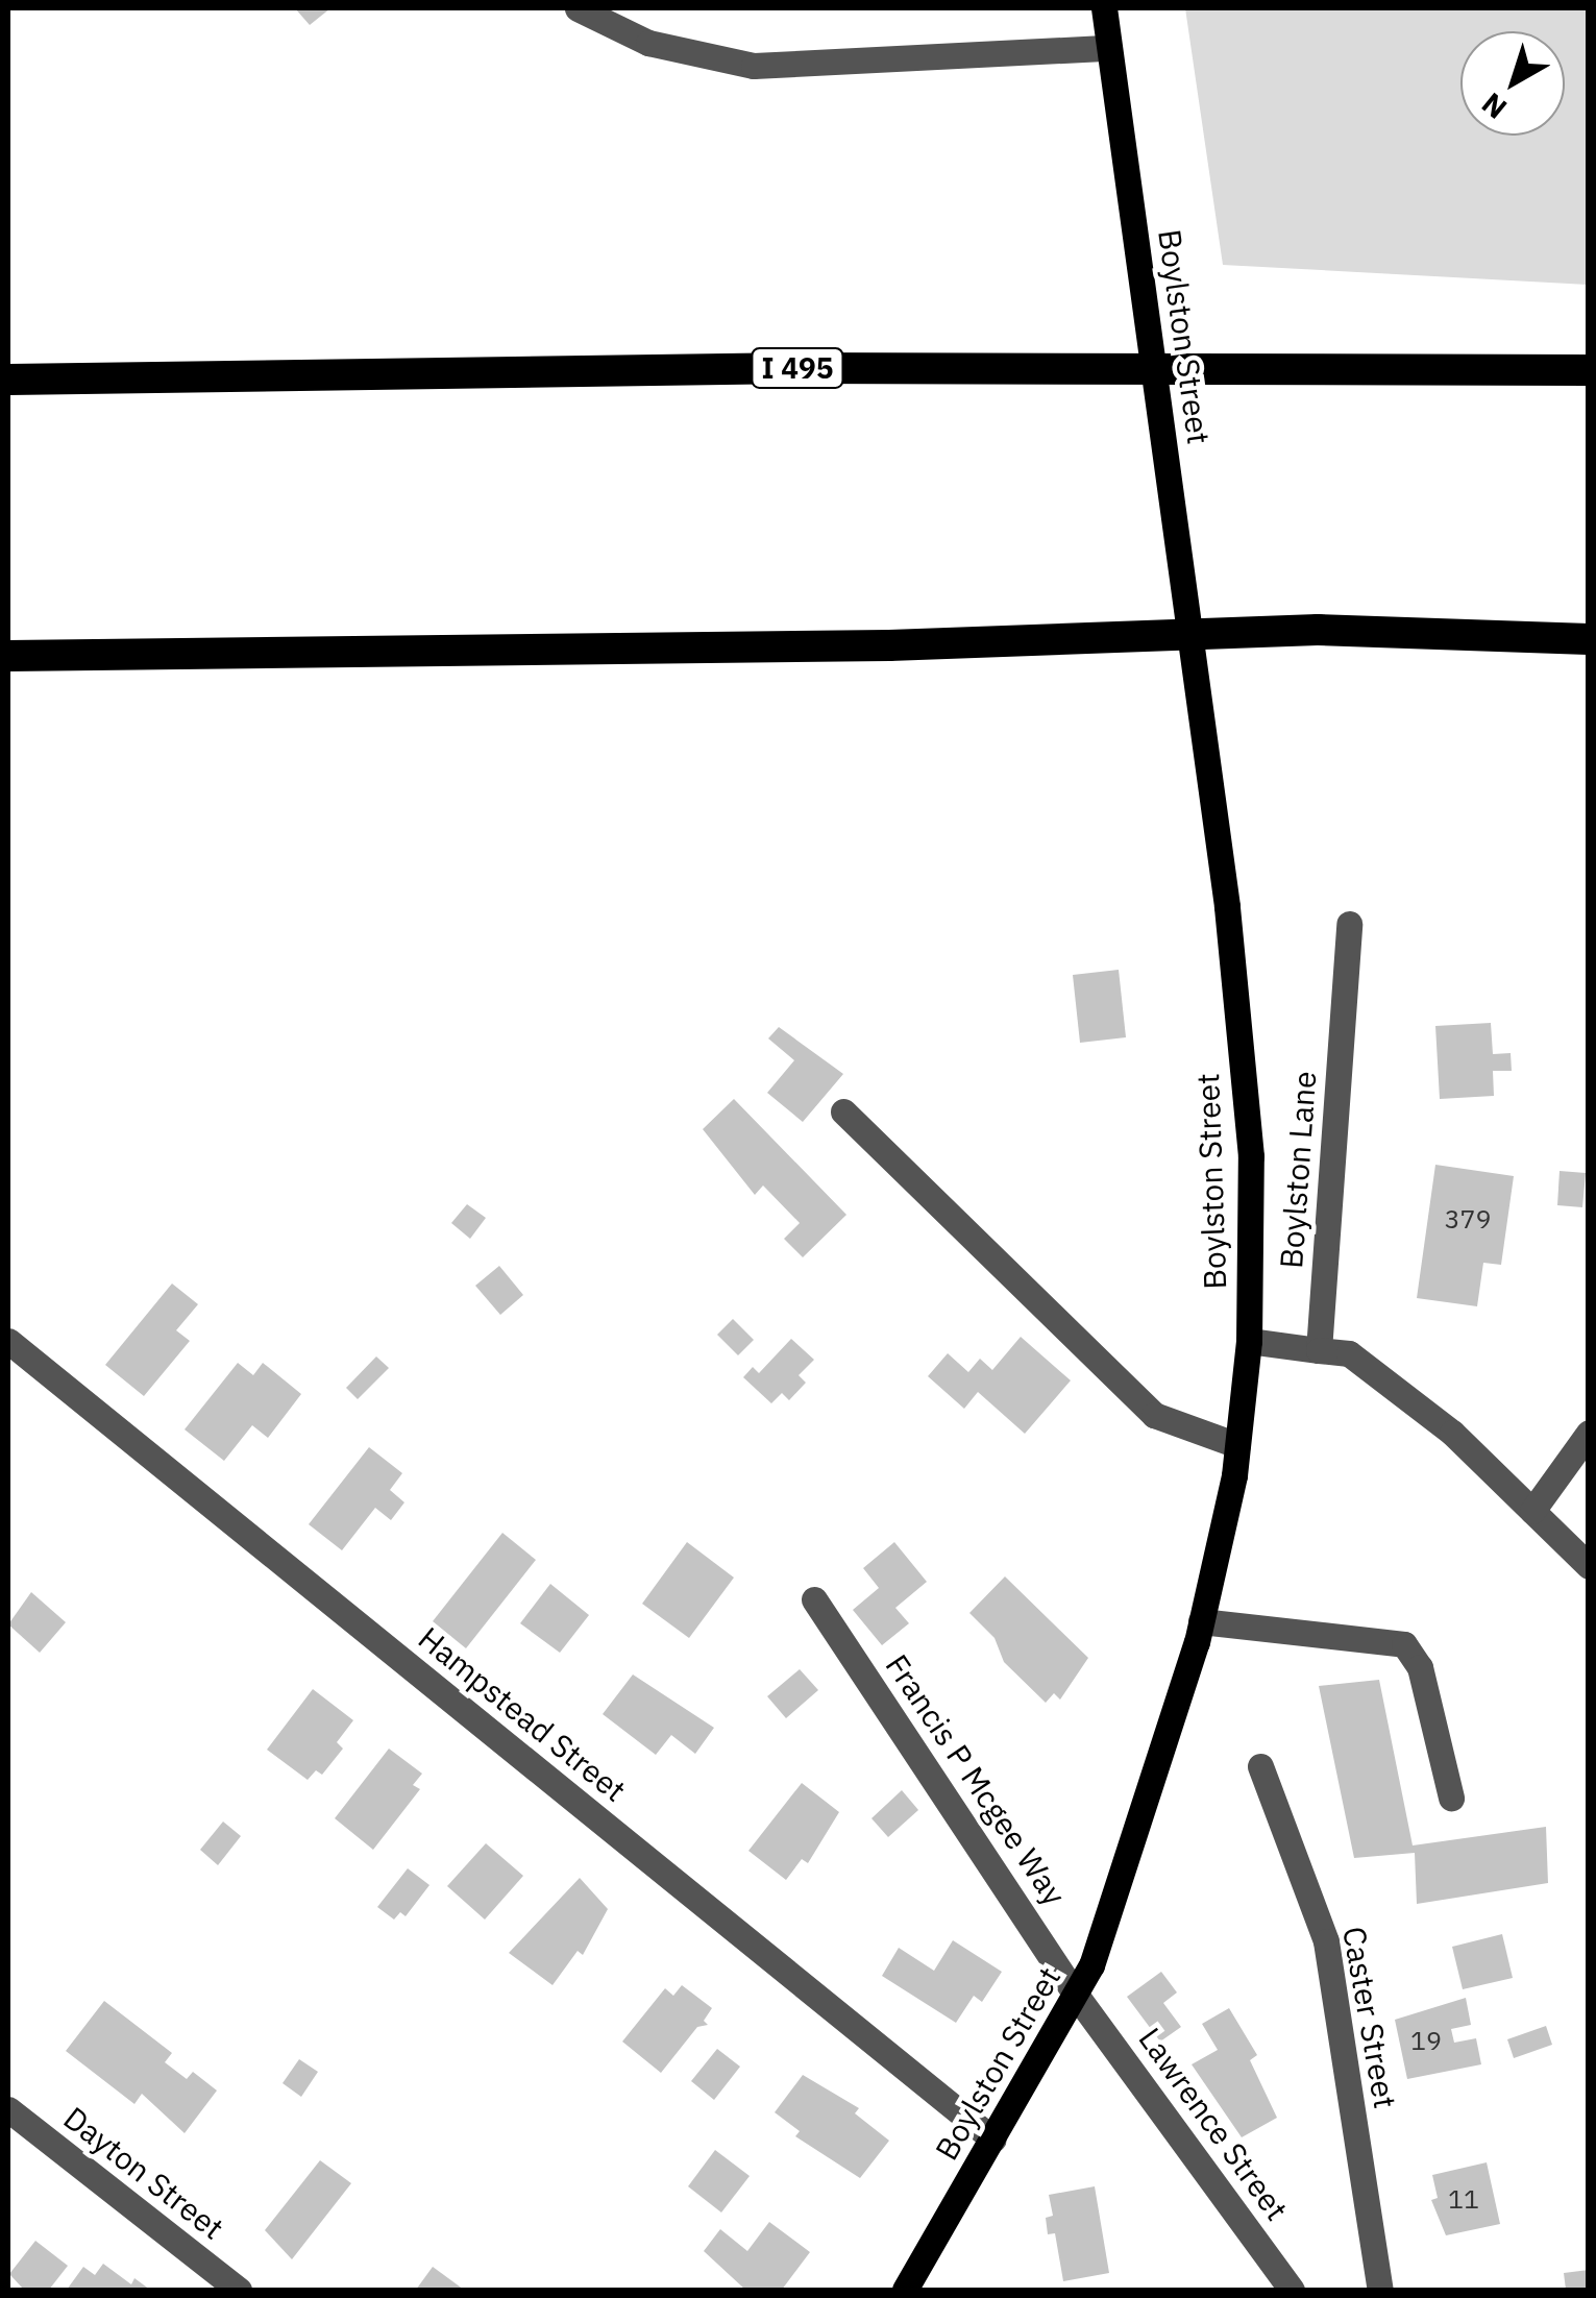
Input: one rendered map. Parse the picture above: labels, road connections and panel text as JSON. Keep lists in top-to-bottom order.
{
  "streets": {
    "highway": ["I 495"],
    "main road": ["Boylston Street"],
    "street": [
      "Boylston Lane",
      "Hampstead Street",
      "Francis P Mcgee Way",
      "Caster Street",
      "Lawrence Street",
      "Dayton Street"
    ]
  },
  "crossings": [
    ["Boylston Street", "Hampstead Street"],
    ["Boylston Street", "Francis P Mcgee Way"],
    ["Boylston Street", "Lawrence Street"],
    ["Francis P Mcgee Way", "Lawrence Street"]
  ],
  "house_numbers": ["379", "19", "11"],
  "north": "bottom left"
}
